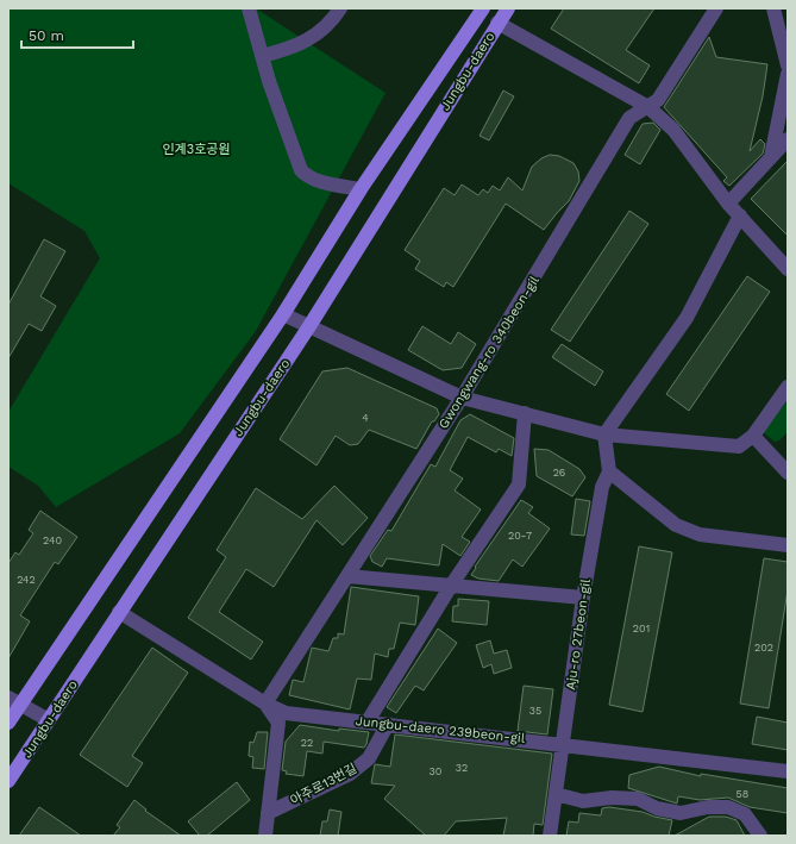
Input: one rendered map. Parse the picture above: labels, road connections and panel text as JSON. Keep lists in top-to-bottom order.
{
  "streets": {
    "main road": ["Jungbu-daero"],
    "street": [
      "Gwongwang-ro 340beon-gil",
      "Aju-ro 27beon-gil",
      "Jungbu-daero 239beon-gil",
      "아주로13번길"
    ]
  },
  "crossings": [
    ["Jungbu-daero", "Jungbu-daero 239beon-gil"],
    ["Gwongwang-ro 340beon-gil", "Jungbu-daero 239beon-gil"],
    ["Aju-ro 27beon-gil", "Jungbu-daero 239beon-gil"],
    ["Jungbu-daero 239beon-gil", "아주로13번길"]
  ],
  "parks": ["인계3호공원"],
  "house_numbers": [
    "4",
    "26",
    "20-7",
    "240",
    "242",
    "201",
    "202",
    "35",
    "22",
    "32",
    "30",
    "58"
  ],
  "scale_bar": "50 m"
}
